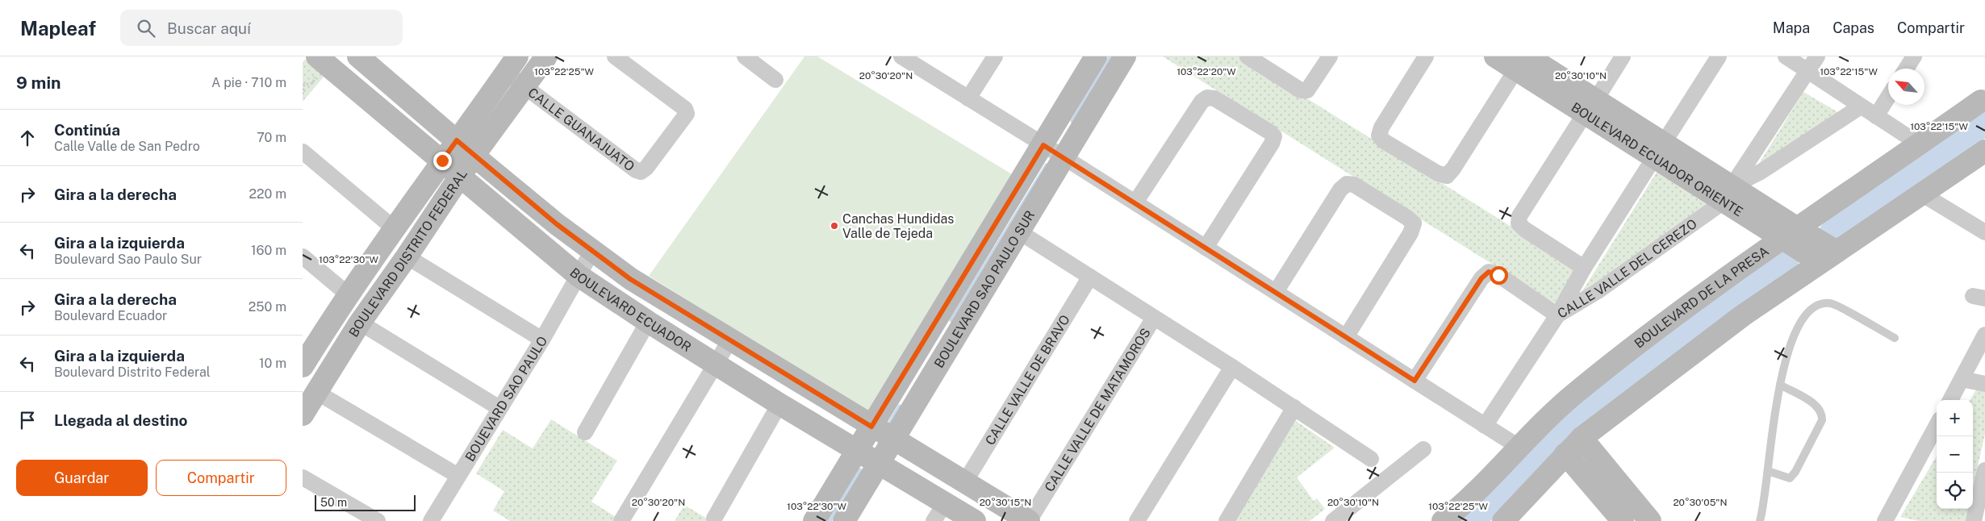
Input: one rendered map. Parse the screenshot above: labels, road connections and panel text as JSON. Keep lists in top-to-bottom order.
{
  "streets": {
    "street": [
      "CALLE GUANAJUATO",
      "BOULEVARD ECUADOR ORIENTE",
      "BOULEVARD DISTRITO FEDERAL",
      "CALLE VALLE DEL CEREZO",
      "BOULEVARD SAO PAULO SUR",
      "BOULEVARD DE LA PRESA",
      "BOULEVARD ECUADOR",
      "CALLE VALLE DE BRAVO",
      "BOUEVARD SAO PAULO",
      "CALLE VALLE DE MATAMOROS"
    ]
  },
  "crossings": [
    ["CALLE GUANAJUATO", "BOULEVARD DISTRITO FEDERAL"],
    ["BOULEVARD ECUADOR ORIENTE", "CALLE VALLE DEL CEREZO"],
    ["BOULEVARD ECUADOR ORIENTE", "BOULEVARD DE LA PRESA"],
    ["BOULEVARD DISTRITO FEDERAL", "BOULEVARD ECUADOR"],
    ["BOULEVARD SAO PAULO SUR", "BOULEVARD ECUADOR"],
    ["BOULEVARD ECUADOR", "CALLE VALLE DE BRAVO"],
    ["BOULEVARD ECUADOR", "BOUEVARD SAO PAULO"],
    ["BOULEVARD ECUADOR", "CALLE VALLE DE MATAMOROS"]
  ],
  "places": ["Canchas Hundidas Valle de Tejeda"],
  "scale_bar": "50 m",
  "north": "top left",
  "page": {
    "header": "Mapleaf",
    "search": "Buscar aquí",
    "nav": ["Mapa", "Capas", "Compartir"],
    "heading": ["9 min", "A pie · 710 m"],
    "list": [
      ["Continúa", "Calle Valle de San Pedro", "70 m"],
      ["Gira a la derecha", "220 m"],
      ["Gira a la izquierda", "Boulevard Sao Paulo Sur", "160 m"],
      ["Gira a la derecha", "Boulevard Ecuador", "250 m"],
      ["Gira a la izquierda", "Boulevard Distrito Federal", "10 m"],
      "Llegada al destino"
    ],
    "map_buttons": ["+", "−"],
    "buttons": ["Guardar", "Compartir"],
    "scale": "50 m"
  },
  "coordinates": [
    "103°22'20\"W",
    "103°22'15\"W",
    "103°22'25\"W",
    "20°30'20\"N",
    "20°30'10\"N",
    "103°22'30\"W",
    "20°30'15\"N",
    "20°30'05\"N"
  ]
}
